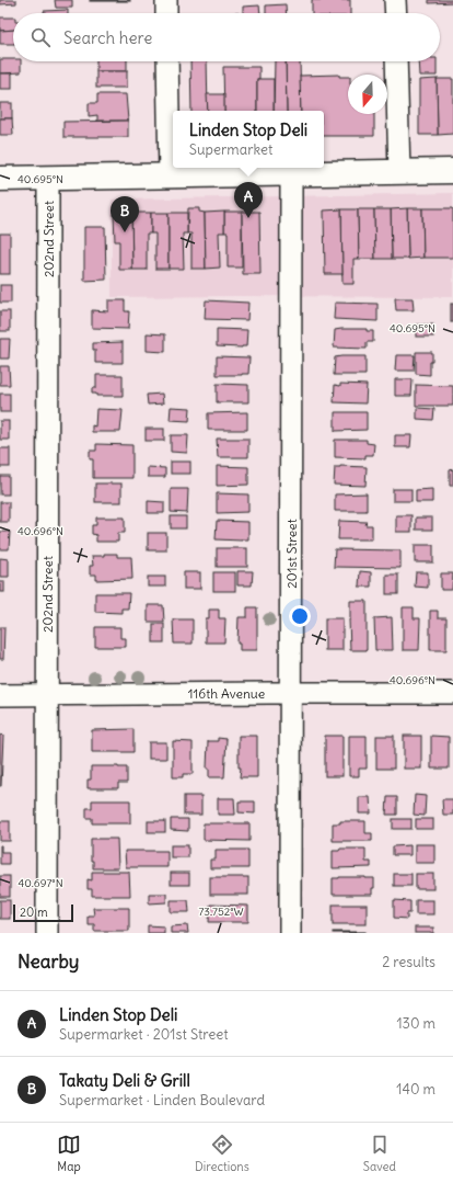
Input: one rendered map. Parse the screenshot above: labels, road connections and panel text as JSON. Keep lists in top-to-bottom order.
{
  "streets": {
    "street": ["202nd Street", "201st Street", "116th Avenue"]
  },
  "crossings": [
    ["202nd Street", "116th Avenue"],
    ["201st Street", "116th Avenue"]
  ],
  "scale_bar": "20 m",
  "north": "bottom",
  "page": {
    "search": "Search here",
    "popup": ["Linden Stop Deli", "Supermarket"],
    "pins": ["A", "B"],
    "scale": "20 m",
    "heading": ["Nearby", "2 results"],
    "list": [
      {
        "mark": "A",
        "name": "Linden Stop Deli",
        "note": "Supermarket · 201st Street",
        "value": "130 m"
      },
      {
        "mark": "B",
        "name": "Takaty Deli & Grill",
        "note": "Supermarket · Linden Boulevard",
        "value": "140 m"
      }
    ],
    "nav": ["Map", "Directions", "Saved"]
  },
  "coordinates": [
    "40.695°N",
    "40.696°N",
    "40.697°N",
    "73.752°W"
  ]
}
